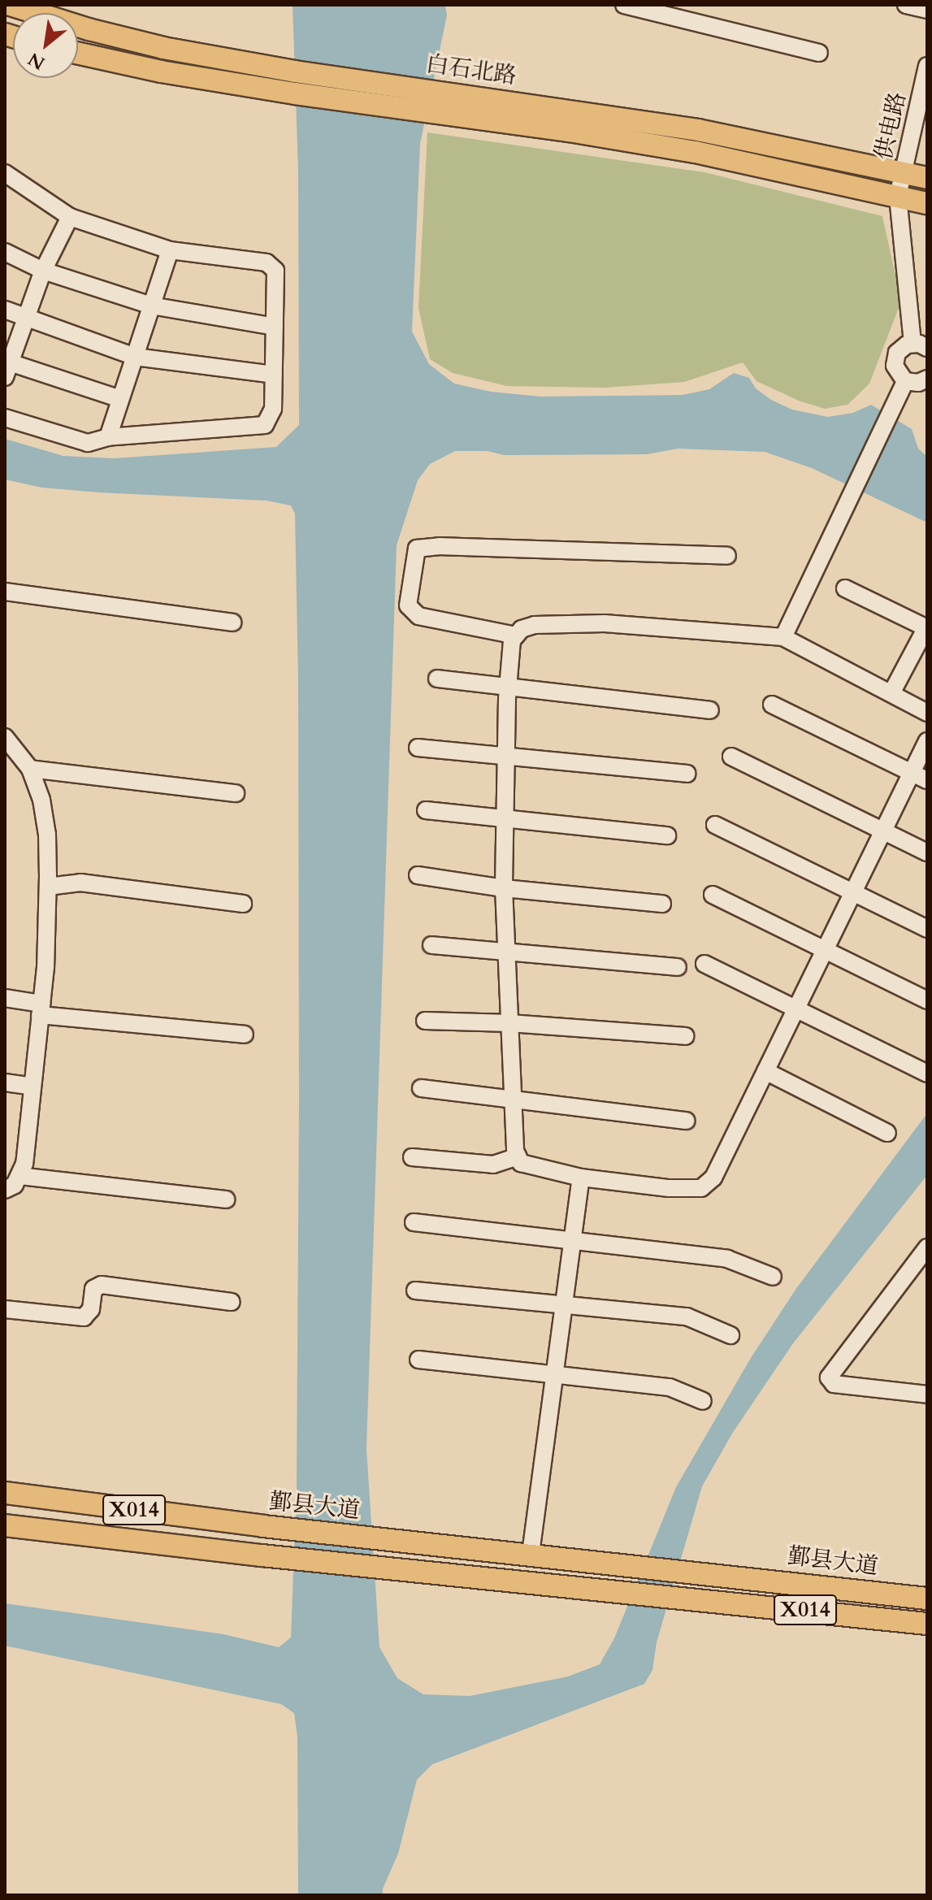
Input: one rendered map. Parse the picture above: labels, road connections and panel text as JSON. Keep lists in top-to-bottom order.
{
  "streets": {
    "main road": ["白石北路", "鄞县大道", "X014"],
    "street": ["供电路"]
  },
  "crossings": [
    ["白石北路", "供电路"]
  ],
  "north": "bottom left"
}
